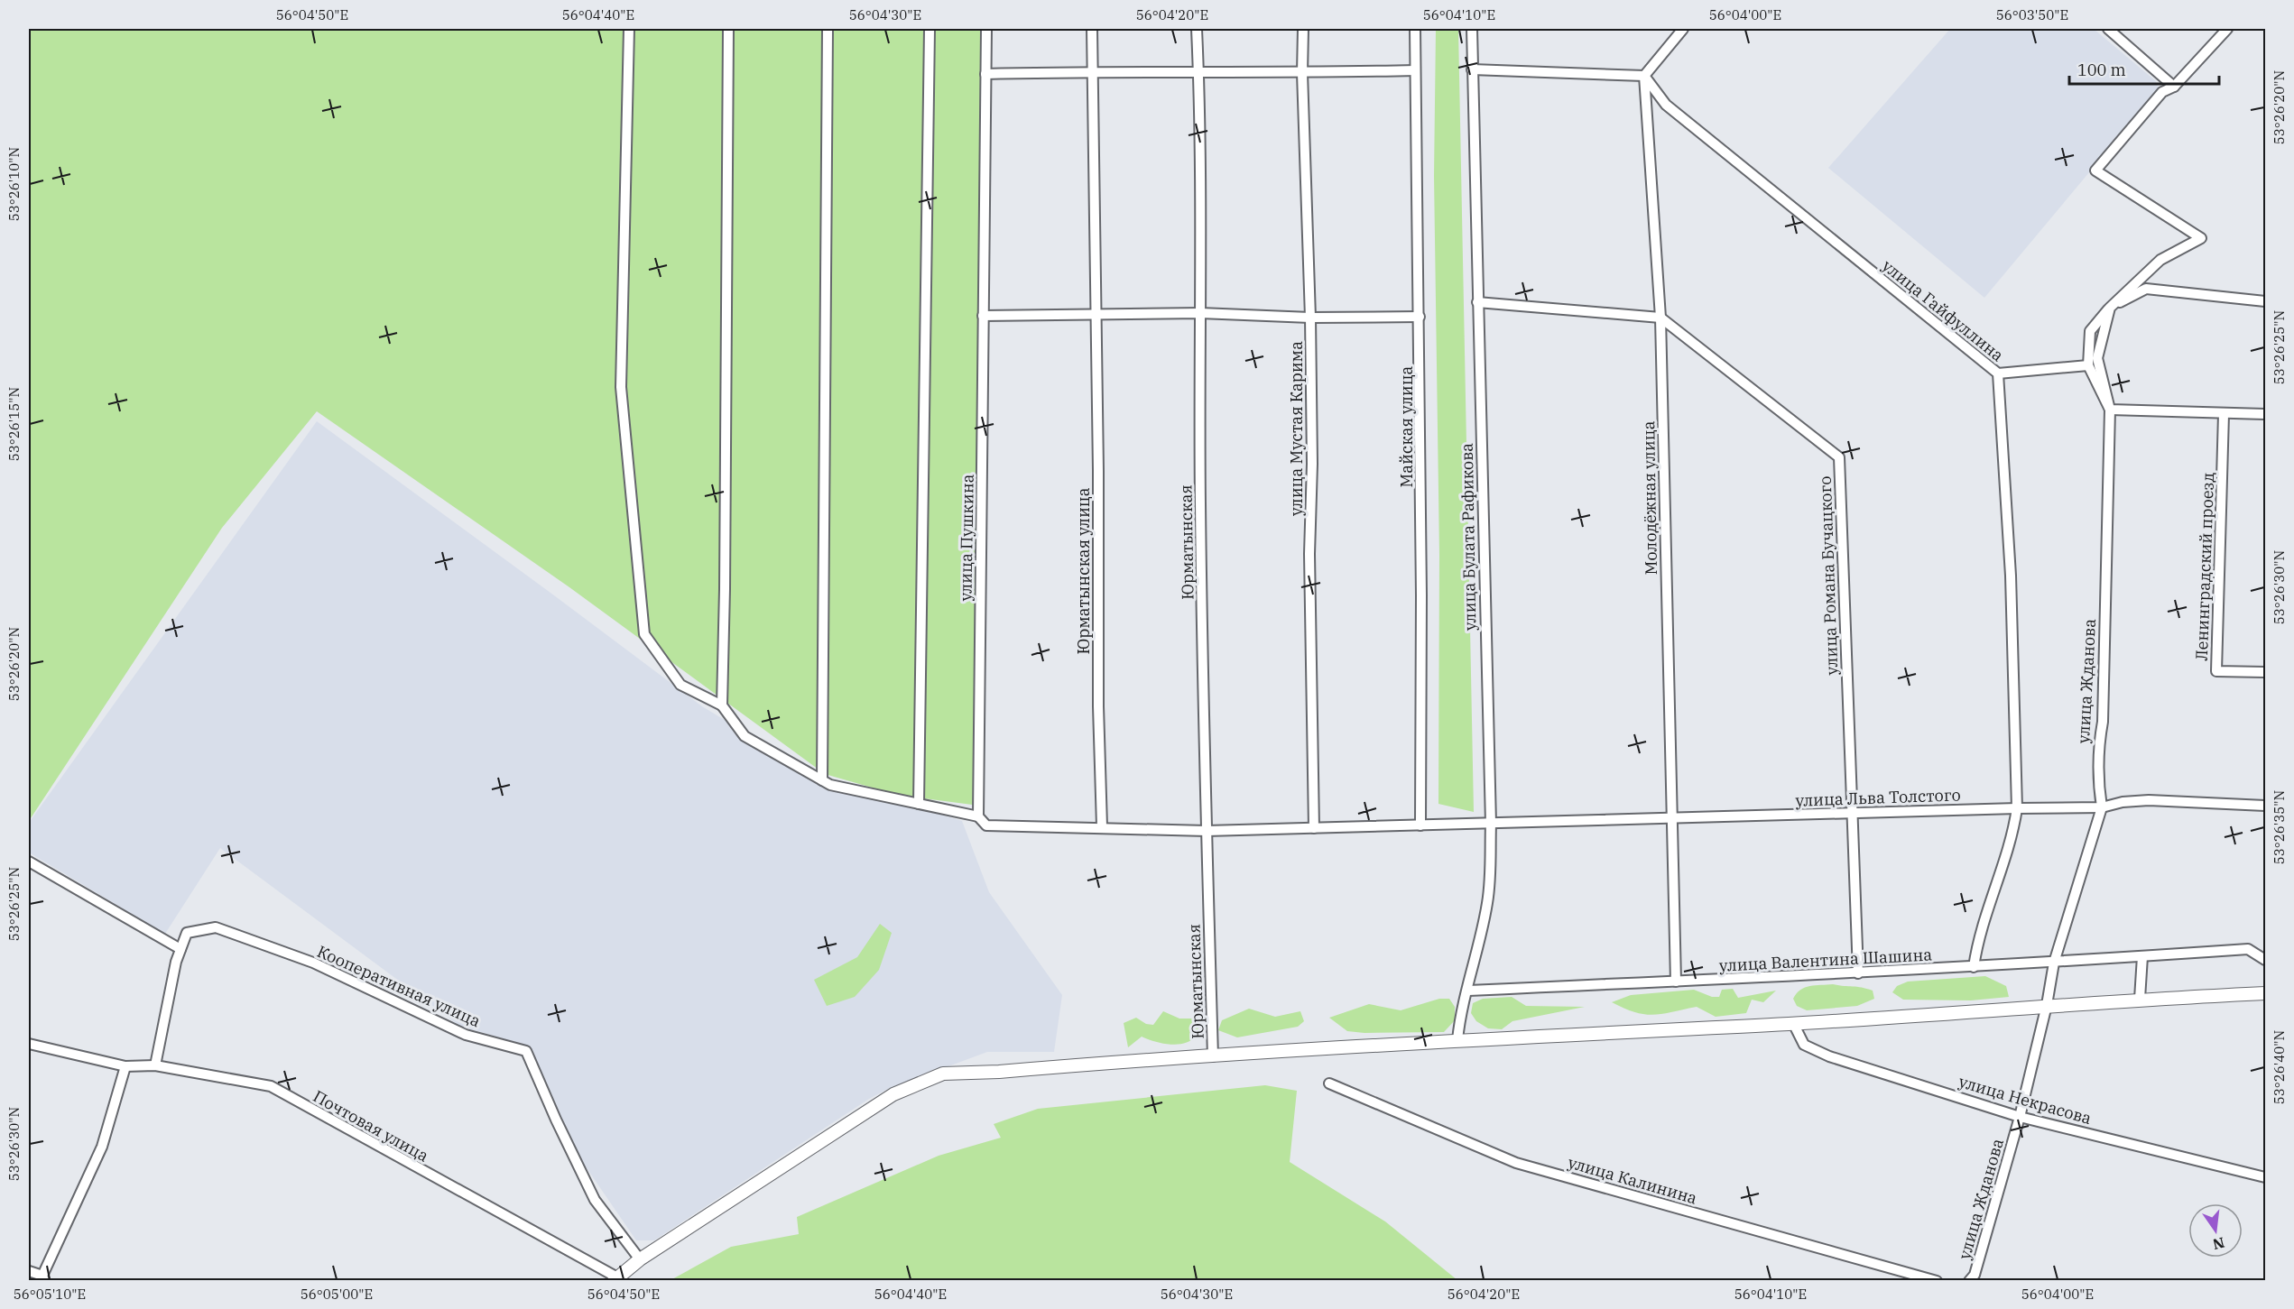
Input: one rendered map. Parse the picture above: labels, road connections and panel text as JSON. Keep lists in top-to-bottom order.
{
  "streets": {
    "street": [
      "улица Гайфуллина",
      "Майская улица",
      "улица Мустая Карима",
      "Молодёжная улица",
      "улица Булата Рафикова",
      "улица Пушкина",
      "Юрматынская",
      "Ленинградский проезд",
      "Юрматынская улица",
      "улица Романа Бучацкого",
      "улица Жданова",
      "улица Льва Толстого",
      "улица Валентина Шашина",
      "Кооперативная улица",
      "улица Некрасова",
      "Почтовая улица",
      "улица Калинина"
    ]
  },
  "crossings": [
    ["улица Гайфуллина", "Молодёжная улица"],
    ["улица Гайфуллина", "улица Льва Толстого"],
    ["улица Гайфуллина", "улица Валентина Шашина"],
    ["Майская улица", "улица Льва Толстого"],
    ["улица Мустая Карима", "улица Льва Толстого"],
    ["Молодёжная улица", "улица Романа Бучацкого"],
    ["Молодёжная улица", "улица Льва Толстого"],
    ["Молодёжная улица", "улица Валентина Шашина"],
    ["улица Булата Рафикова", "улица Льва Толстого"],
    ["улица Булата Рафикова", "улица Валентина Шашина"],
    ["Юрматынская", "улица Льва Толстого"],
    ["улица Романа Бучацкого", "улица Льва Толстого"],
    ["улица Романа Бучацкого", "улица Валентина Шашина"],
    ["улица Жданова", "улица Льва Толстого"],
    ["улица Жданова", "улица Валентина Шашина"],
    ["улица Жданова", "улица Некрасова"]
  ],
  "scale_bar": "100 m",
  "north": "bottom",
  "coordinates": [
    "56°04'50\"E",
    "56°04'40\"E",
    "56°04'30\"E",
    "56°04'20\"E",
    "56°04'10\"E",
    "56°04'00\"E",
    "56°03'50\"E",
    "53°26'20\"N",
    "53°26'10\"N",
    "53°26'25\"N",
    "53°26'15\"N",
    "53°26'30\"N",
    "53°26'35\"N",
    "53°26'40\"N",
    "56°05'10\"E",
    "56°05'00\"E"
  ]
}
